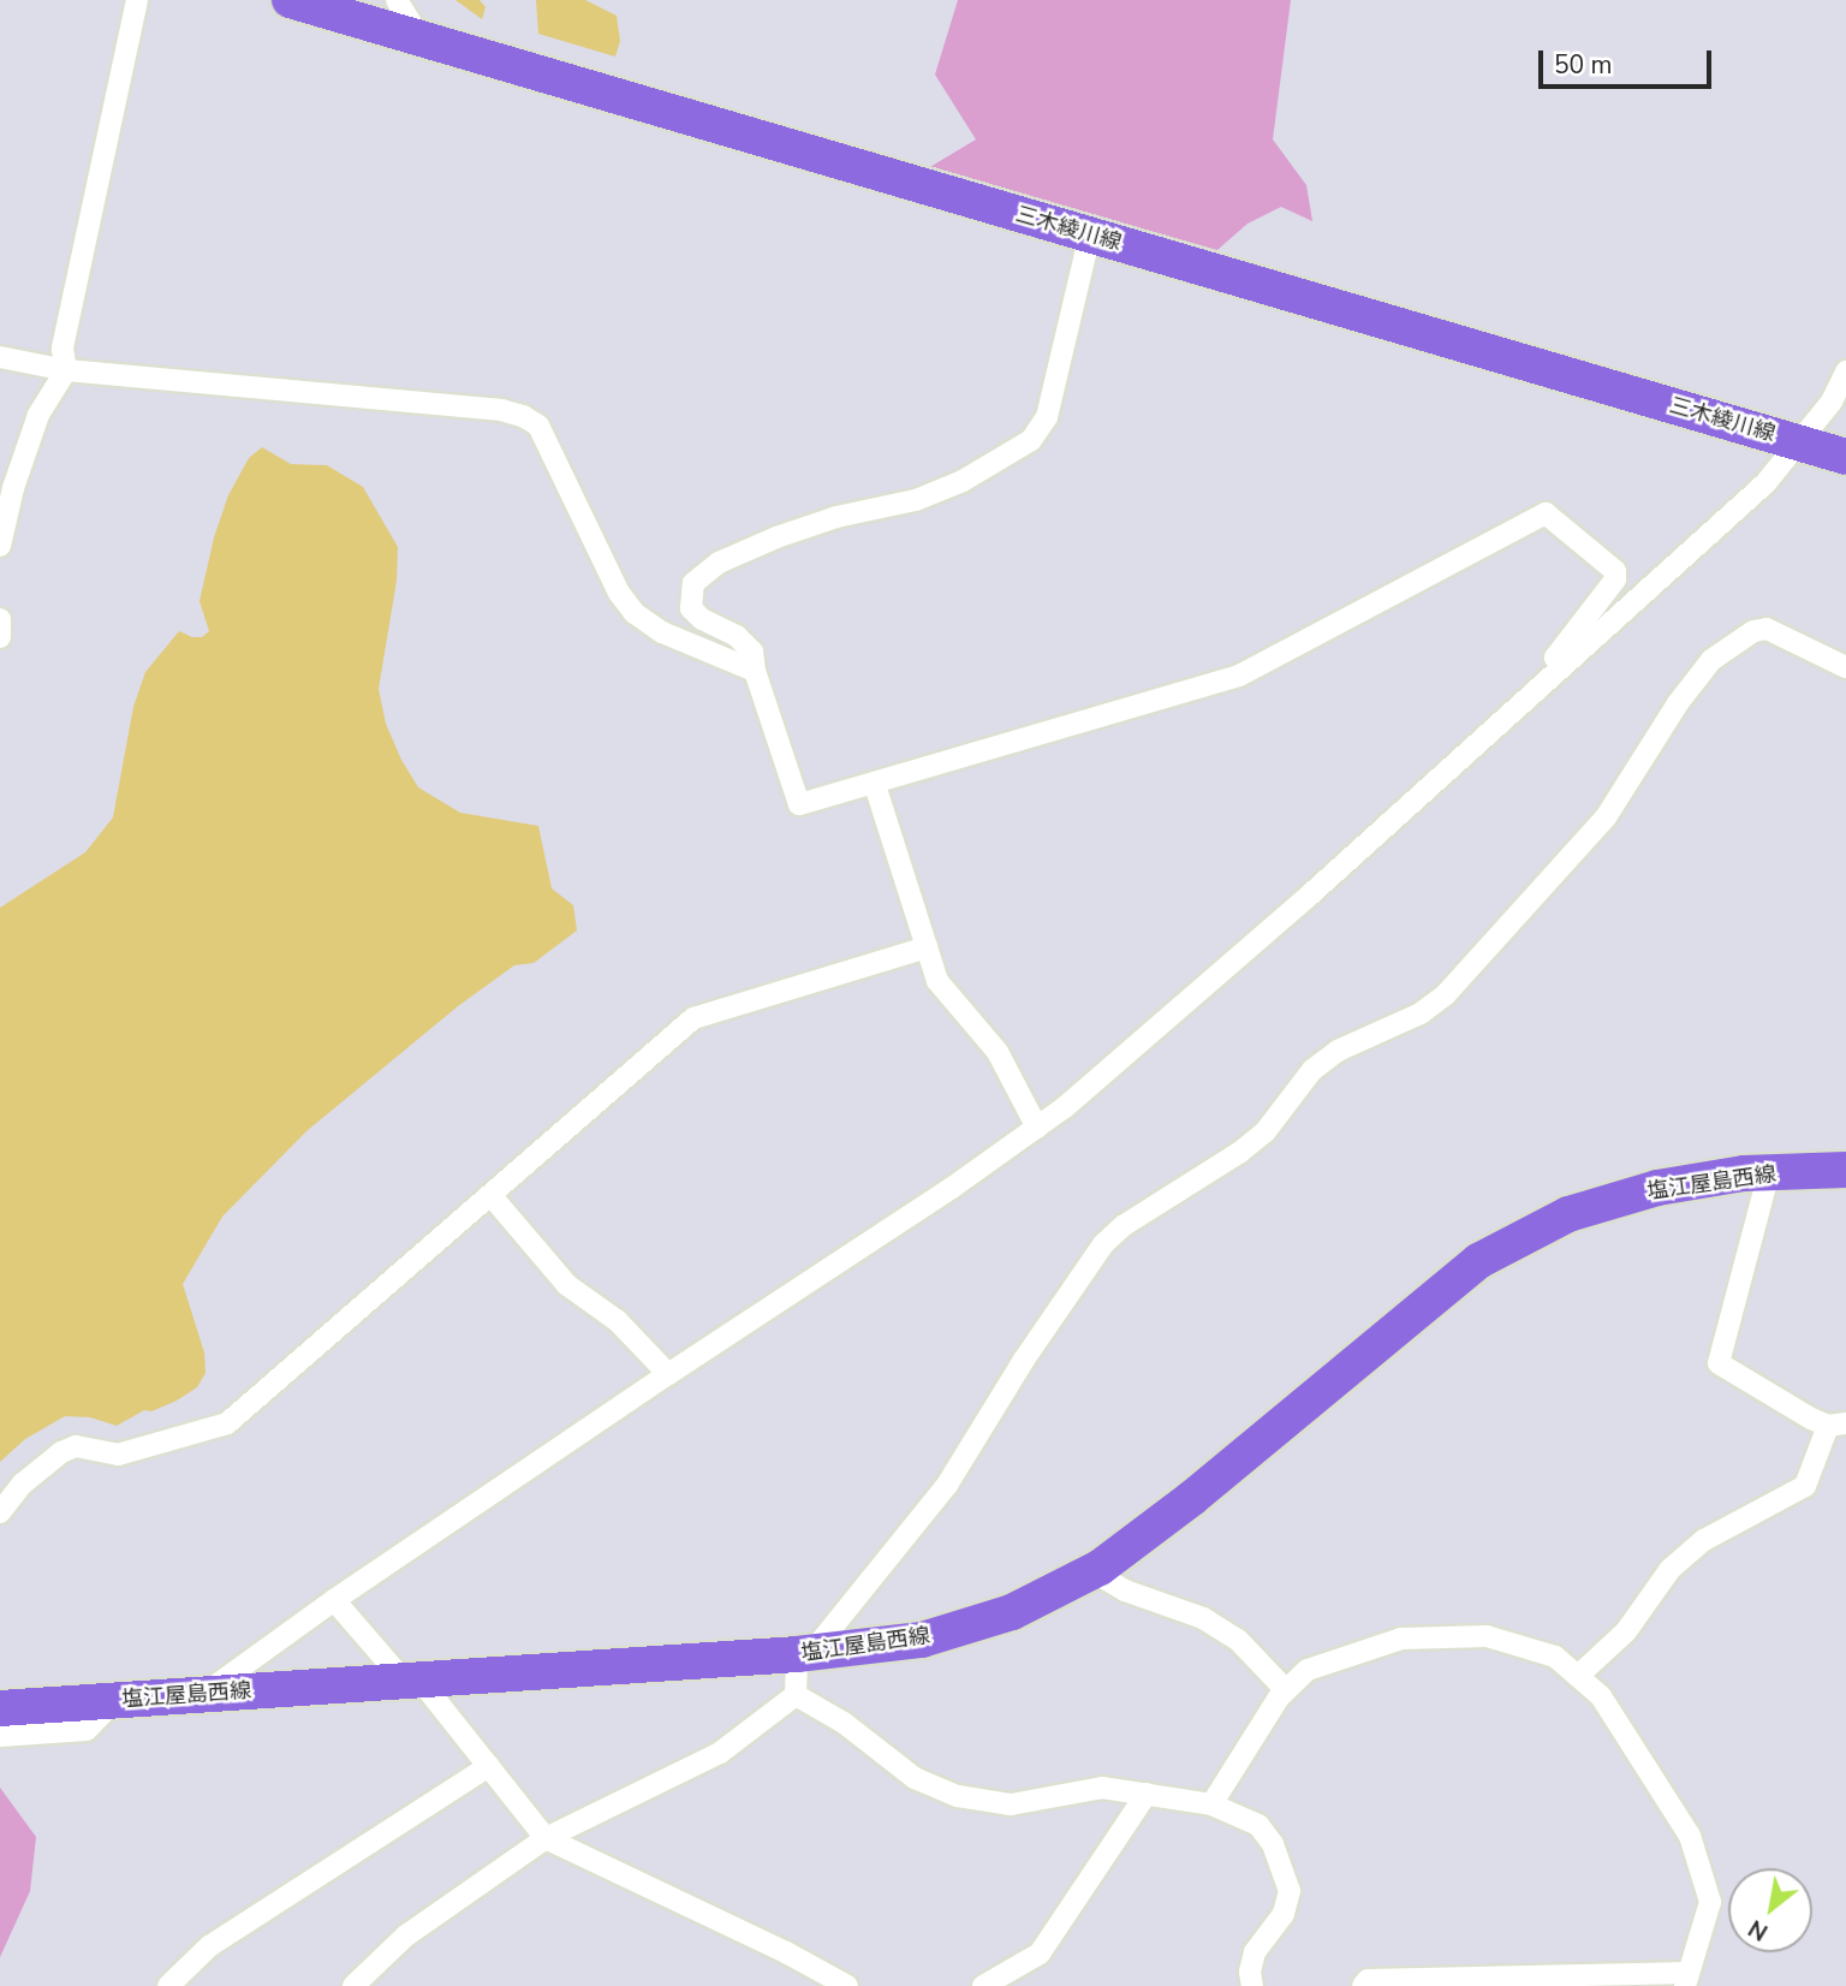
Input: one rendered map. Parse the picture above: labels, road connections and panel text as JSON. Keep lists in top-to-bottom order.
{
  "streets": {
    "main road": ["三木綾川線", "塩江屋島西線"]
  },
  "scale_bar": "50 m",
  "north": "bottom left"
}
